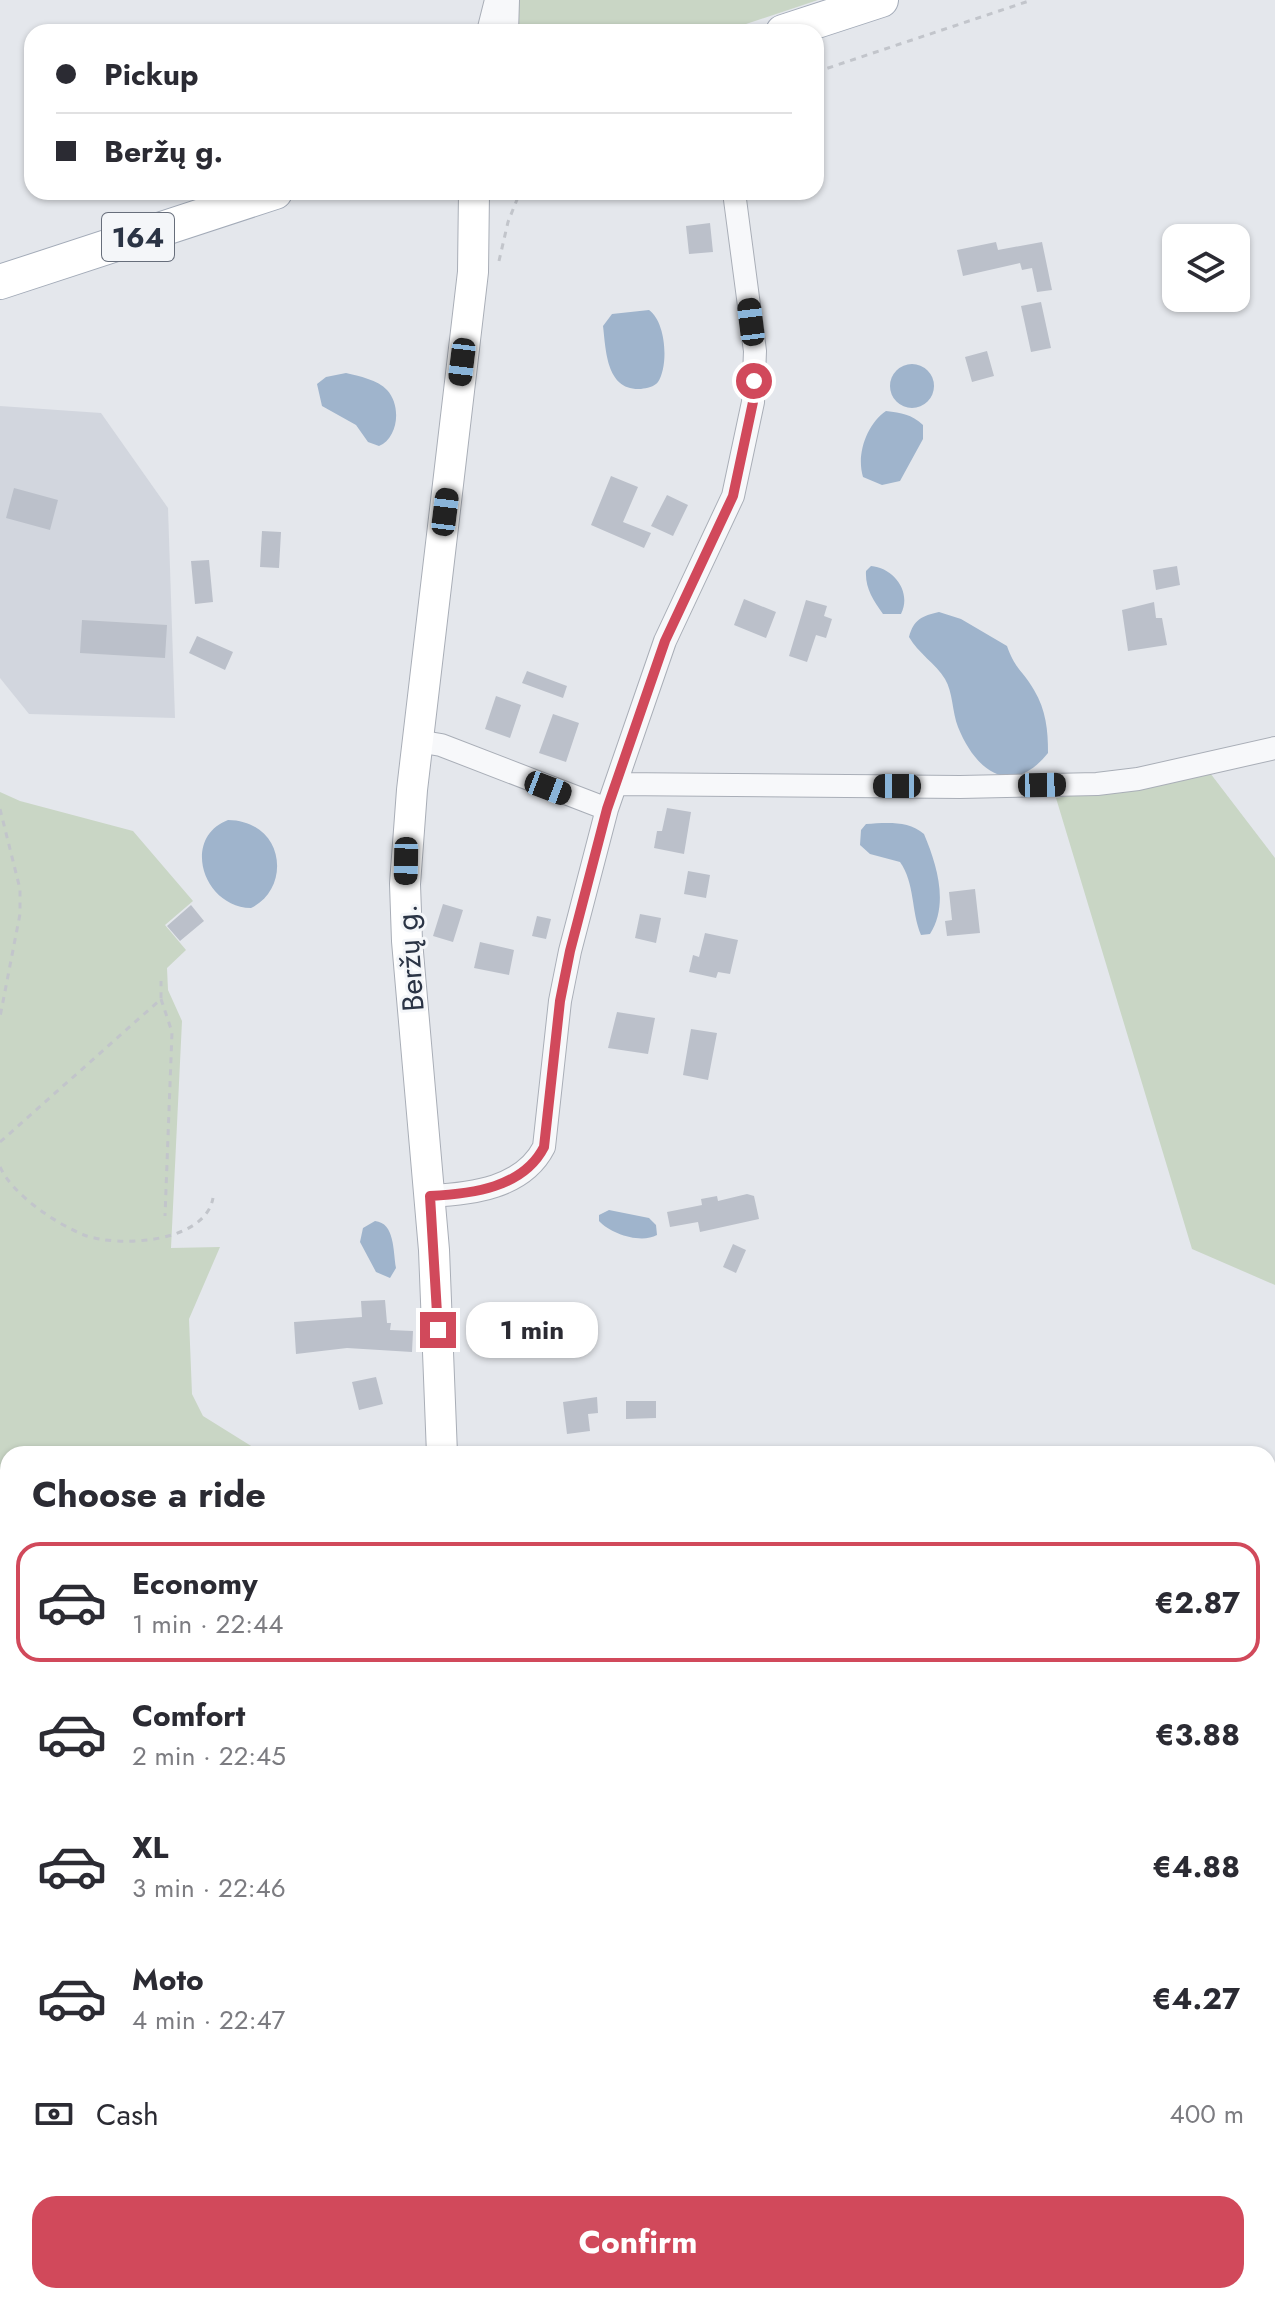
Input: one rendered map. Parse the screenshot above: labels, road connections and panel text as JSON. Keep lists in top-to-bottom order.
{
  "streets": {
    "main road": ["164", "Beržų g."]
  },
  "page": {
    "banner": ["Pickup", "Beržų g."],
    "bubble": "1 min",
    "heading": "Choose a ride",
    "list": [
      {
        "name": "Economy",
        "note": "1 min · 22:44",
        "value": "€2.87"
      },
      {
        "name": "Comfort",
        "note": "2 min · 22:45",
        "value": "€3.88"
      },
      {
        "name": "XL",
        "note": "3 min · 22:46",
        "value": "€4.88"
      },
      {
        "name": "Moto",
        "note": "4 min · 22:47",
        "value": "€4.27"
      }
    ],
    "pay": ["Cash", "400 m"],
    "buttons": "Confirm"
  }
}
